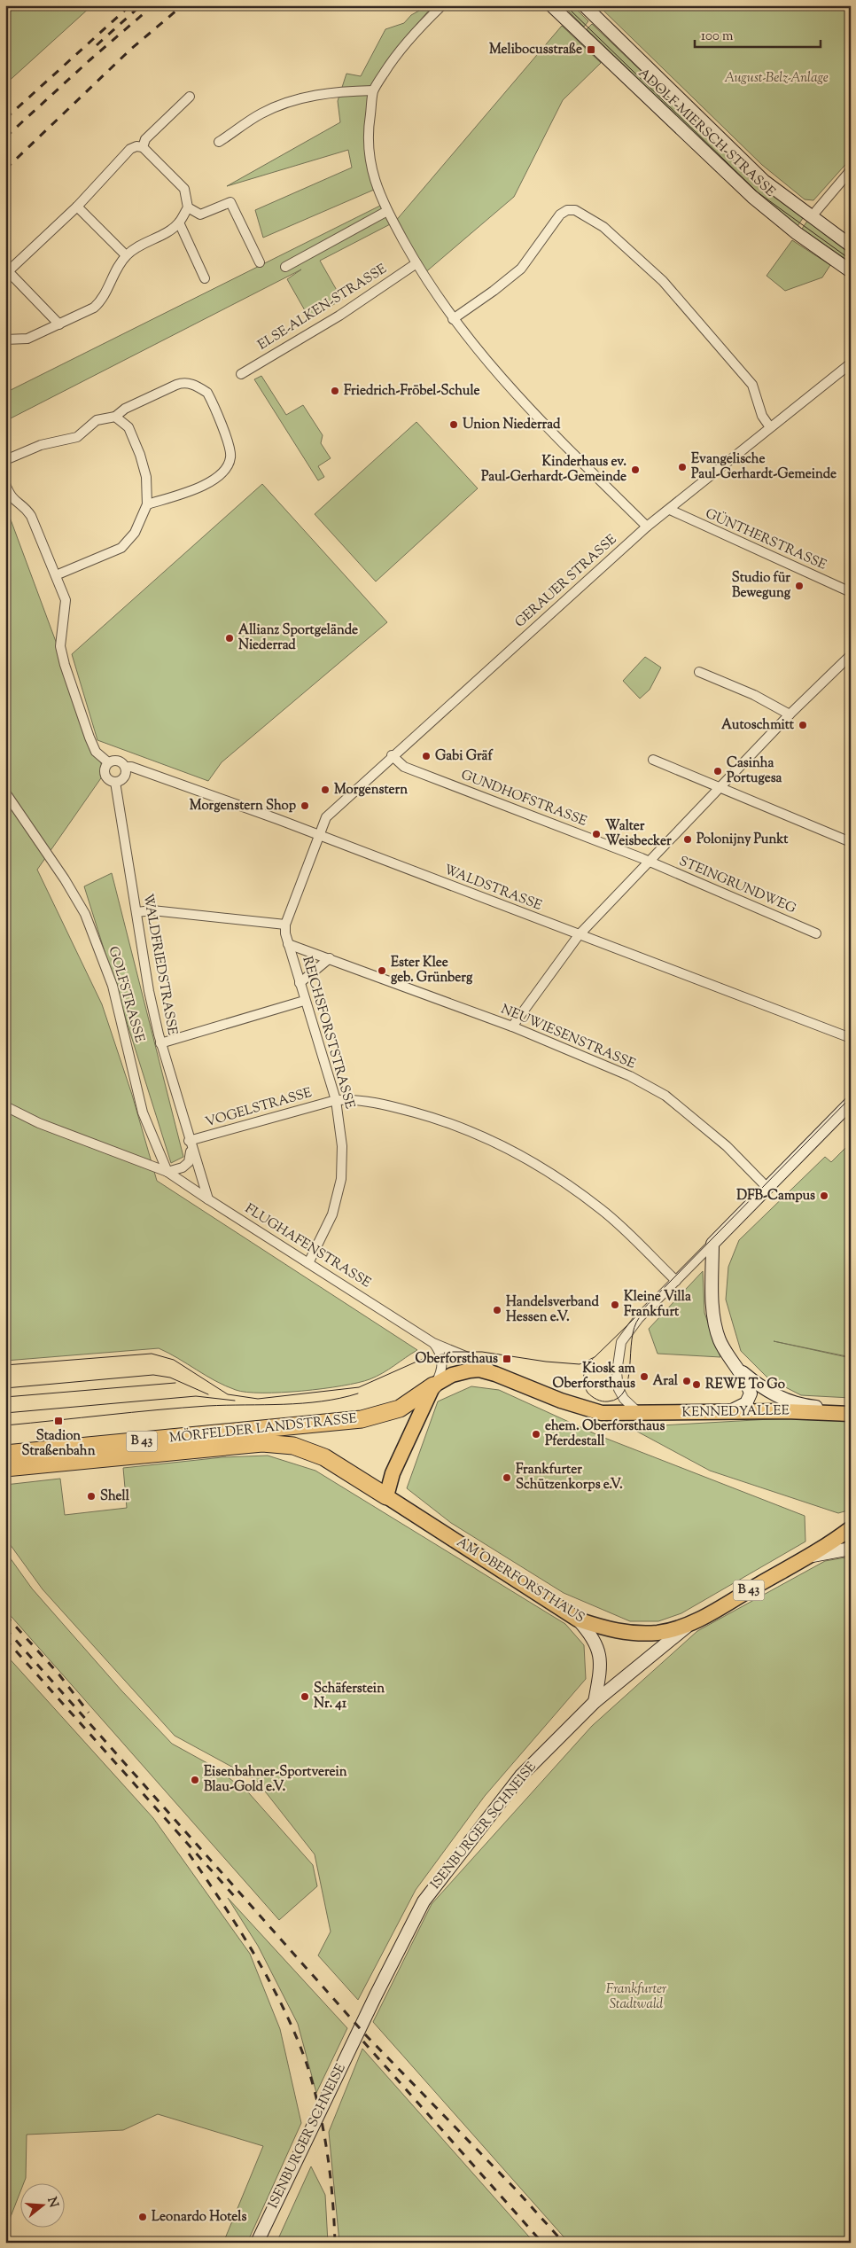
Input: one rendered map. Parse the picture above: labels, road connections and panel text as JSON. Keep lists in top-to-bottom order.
{
  "streets": {
    "highway": ["MÖRFELDER LANDSTRASSE", "B 43"],
    "main road": [
      "ADOLF-MIERSCH-STRASSE",
      "KENNEDYALLEE",
      "AM OBERFORSTHAUS",
      "ISENBURGER SCHNEISE"
    ],
    "street": [
      "ELSE-ALKEN-STRASSE",
      "GÜNTHERSTRASSE",
      "GERAUER STRASSE",
      "GUNDHOFSTRASSE",
      "STEINGRUNDWEG",
      "WALDSTRASSE",
      "WALDFRIEDSTRASSE",
      "GOLFSTRASSE",
      "REICHSFORSTSTRASSE",
      "NEUWIESENSTRASSE",
      "VOGELSTRASSE",
      "FLUGHAFENSTRASSE"
    ]
  },
  "crossings": [
    ["GÜNTHERSTRASSE", "GERAUER STRASSE"],
    ["GERAUER STRASSE", "GUNDHOFSTRASSE"],
    ["GERAUER STRASSE", "WALDSTRASSE"],
    ["GERAUER STRASSE", "REICHSFORSTSTRASSE"],
    ["GUNDHOFSTRASSE", "STEINGRUNDWEG"],
    ["WALDSTRASSE", "WALDFRIEDSTRASSE"],
    ["WALDSTRASSE", "REICHSFORSTSTRASSE"],
    ["WALDFRIEDSTRASSE", "VOGELSTRASSE"],
    ["WALDFRIEDSTRASSE", "FLUGHAFENSTRASSE"],
    ["GOLFSTRASSE", "FLUGHAFENSTRASSE"],
    ["REICHSFORSTSTRASSE", "NEUWIESENSTRASSE"],
    ["REICHSFORSTSTRASSE", "VOGELSTRASSE"],
    ["REICHSFORSTSTRASSE", "FLUGHAFENSTRASSE"],
    ["FLUGHAFENSTRASSE", "KENNEDYALLEE"],
    ["KENNEDYALLEE", "MÖRFELDER LANDSTRASSE"],
    ["MÖRFELDER LANDSTRASSE", "AM OBERFORSTHAUS"],
    ["AM OBERFORSTHAUS", "ISENBURGER SCHNEISE"]
  ],
  "parks": ["August-Belz-Anlage", "Frankfurter Stadtwald"],
  "places": {
    "transit": ["Melibocusstraße", "Oberforsthaus", "Stadion Straßenbahn"],
    "other": [
      "Friedrich-Fröbel-Schule",
      "Union Niederrad",
      "Evangelische Paul-Gerhardt-Gemeinde",
      "Kinderhaus ev. Paul-Gerhardt-Gemeinde",
      "Studio für Bewegung",
      "Allianz Sportgelände Niederrad",
      "Autoschmitt",
      "Gabi Gräf",
      "Casinha Portugesa",
      "Morgenstern",
      "Morgenstern Shop",
      "Walter Weisbecker",
      "Polonijny Punkt",
      "Ester Klee geb. Grünberg",
      "DFB-Campus",
      "Kleine Villa Frankfurt",
      "Handelsverband Hessen e.V.",
      "Kiosk am Oberforsthaus",
      "Aral",
      "REWE To Go",
      "ehem. Oberforsthaus Pferdestall",
      "Frankfurter Schützenkorps e.V.",
      "Shell",
      "Schäferstein Nr. 41",
      "Eisenbahner-Sportverein Blau-Gold e.V.",
      "Leonardo Hotels"
    ]
  },
  "scale_bar": "100 m",
  "north": "right"
}
